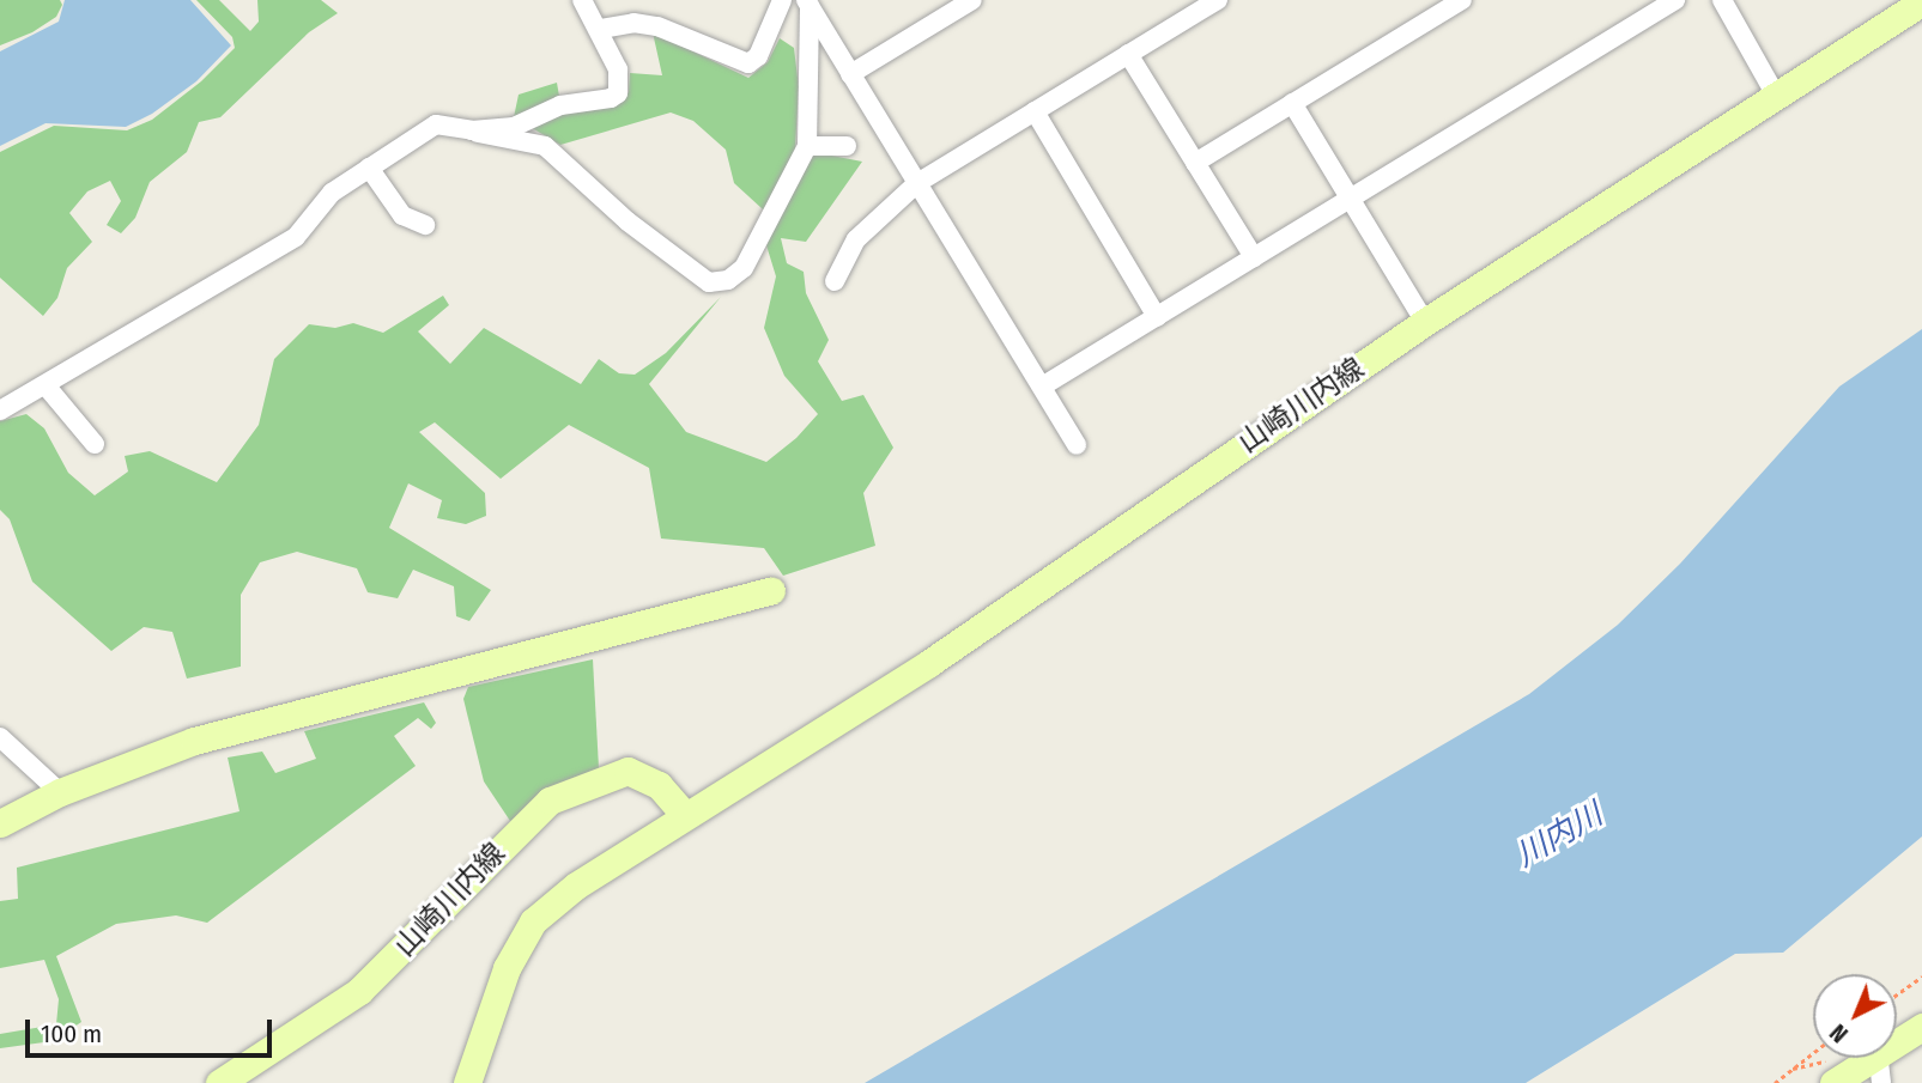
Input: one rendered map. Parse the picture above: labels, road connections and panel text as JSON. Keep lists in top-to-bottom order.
{
  "streets": {
    "main road": ["山崎川内線"]
  },
  "water": ["川内川"],
  "scale_bar": "100 m",
  "north": "bottom left"
}
